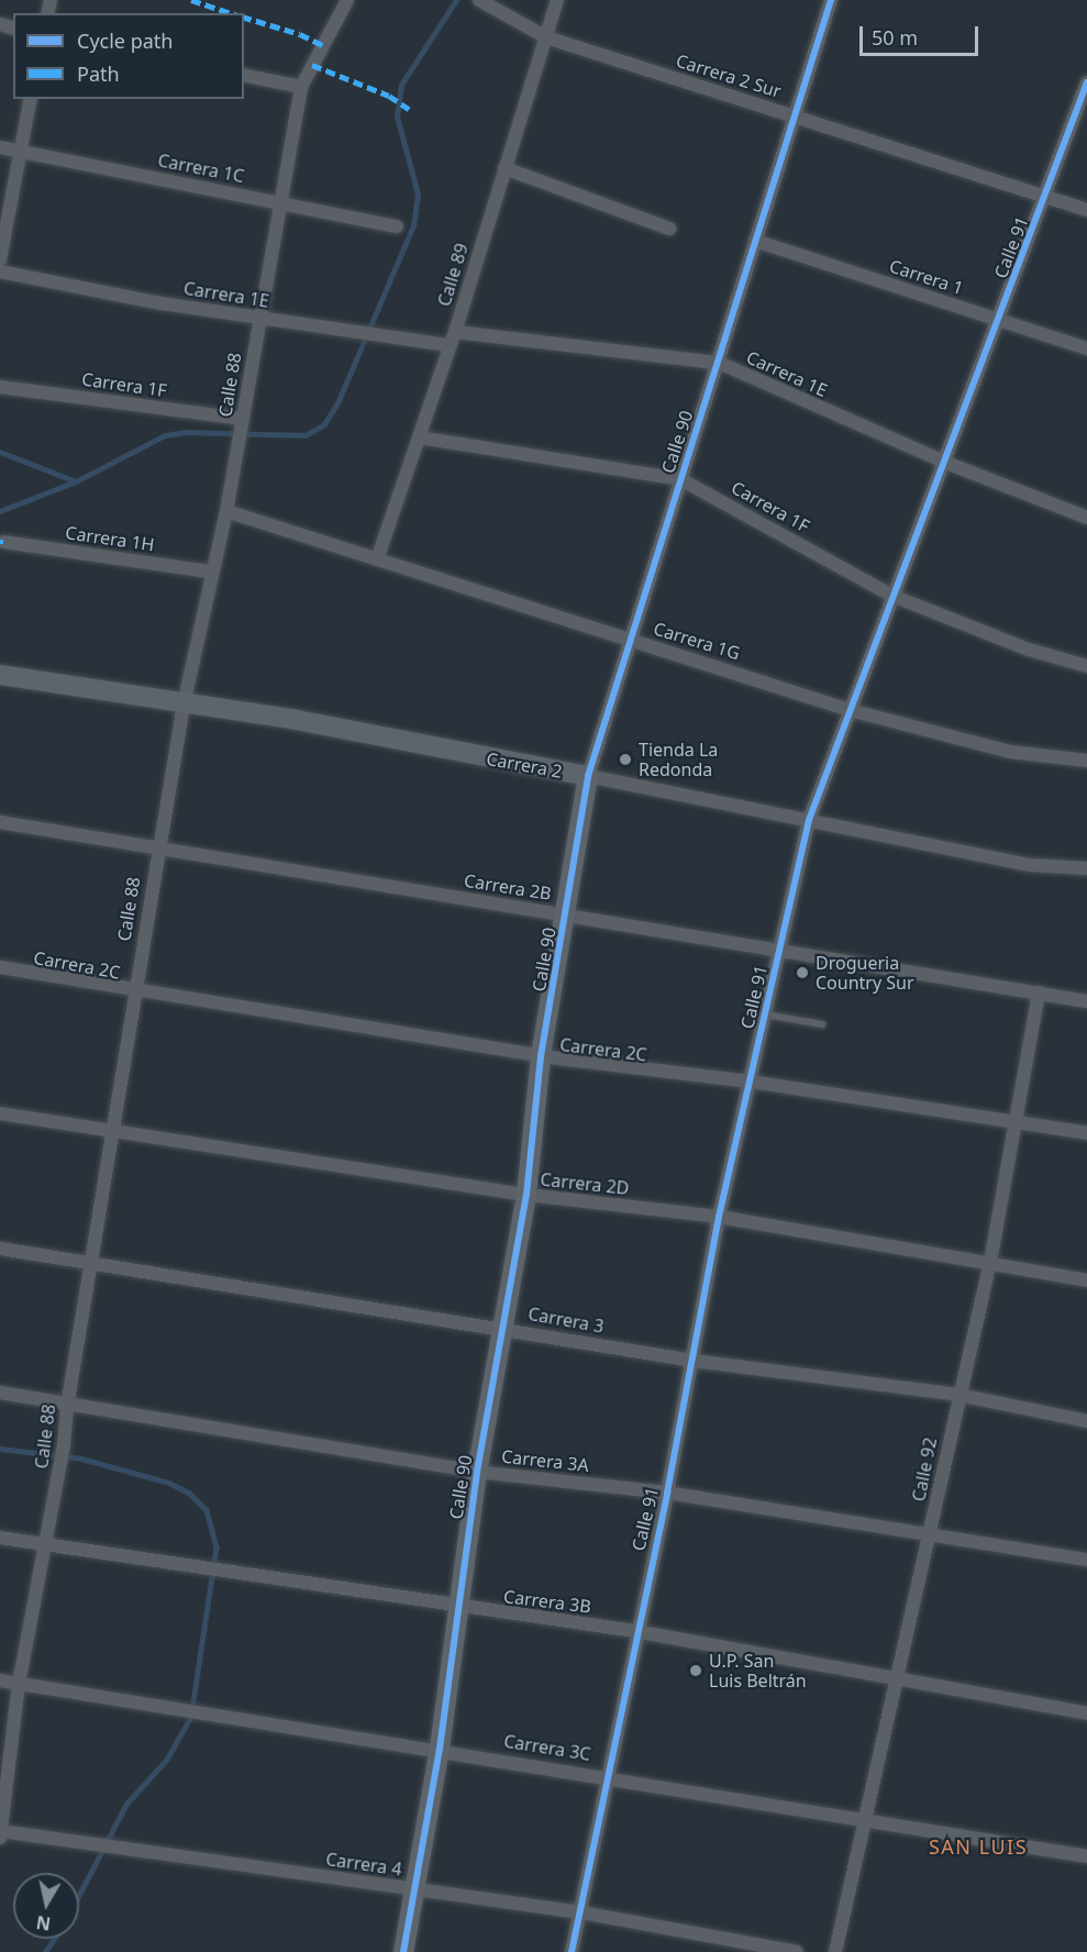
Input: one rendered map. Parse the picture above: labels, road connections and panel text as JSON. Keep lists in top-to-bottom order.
{
  "streets": {
    "street": [
      "Carrera 2 Sur",
      "Carrera 1C",
      "Calle 91",
      "Calle 89",
      "Carrera 1",
      "Carrera 1E",
      "Carrera 1F",
      "Calle 88",
      "Calle 90",
      "Carrera 1H",
      "Carrera 1G",
      "Carrera 2",
      "Carrera 2B",
      "Carrera 2C",
      "Carrera 2D",
      "Carrera 3",
      "Carrera 3A",
      "Calle 92",
      "Carrera 3B",
      "Carrera 3C",
      "Carrera 4"
    ]
  },
  "crossings": [
    ["Carrera 2 Sur", "Calle 91"],
    ["Carrera 2 Sur", "Calle 89"],
    ["Carrera 2 Sur", "Calle 90"],
    ["Carrera 1C", "Calle 88"],
    ["Calle 91", "Carrera 1"],
    ["Calle 91", "Carrera 1E"],
    ["Calle 91", "Carrera 1F"],
    ["Calle 91", "Carrera 1G"],
    ["Calle 91", "Carrera 2"],
    ["Calle 91", "Carrera 2B"],
    ["Calle 91", "Carrera 2C"],
    ["Calle 91", "Carrera 2D"],
    ["Calle 91", "Carrera 3"],
    ["Calle 91", "Carrera 3A"],
    ["Calle 91", "Carrera 3B"],
    ["Calle 91", "Carrera 3C"],
    ["Calle 91", "Carrera 4"],
    ["Calle 89", "Carrera 1E"],
    ["Calle 89", "Carrera 1F"],
    ["Calle 89", "Carrera 1G"],
    ["Carrera 1", "Calle 90"],
    ["Carrera 1E", "Calle 88"],
    ["Carrera 1E", "Calle 90"],
    ["Carrera 1F", "Calle 88"],
    ["Carrera 1F", "Calle 90"],
    ["Calle 88", "Carrera 1H"],
    ["Calle 88", "Carrera 1G"],
    ["Calle 88", "Carrera 2"],
    ["Calle 88", "Carrera 2B"],
    ["Calle 88", "Carrera 2C"],
    ["Calle 88", "Carrera 2D"],
    ["Calle 88", "Carrera 3"],
    ["Calle 88", "Carrera 3A"],
    ["Calle 88", "Carrera 3B"],
    ["Calle 88", "Carrera 3C"],
    ["Calle 88", "Carrera 4"],
    ["Calle 90", "Carrera 1G"],
    ["Calle 90", "Carrera 2"],
    ["Calle 90", "Carrera 2B"],
    ["Calle 90", "Carrera 2C"],
    ["Calle 90", "Carrera 2D"],
    ["Calle 90", "Carrera 3"],
    ["Calle 90", "Carrera 3A"],
    ["Calle 90", "Carrera 3B"],
    ["Calle 90", "Carrera 3C"],
    ["Calle 90", "Carrera 4"],
    ["Carrera 2B", "Calle 92"],
    ["Carrera 2C", "Calle 92"],
    ["Carrera 2D", "Calle 92"],
    ["Carrera 3", "Calle 92"],
    ["Carrera 3A", "Calle 92"],
    ["Calle 92", "Carrera 3B"],
    ["Calle 92", "Carrera 3C"]
  ],
  "districts": ["SAN LUIS"],
  "places": ["Tienda La Redonda", "Drogueria Country Sur", "U.P. San Luis Beltrán"],
  "legend": ["Cycle path", "Path"],
  "scale_bar": "50 m",
  "north": "bottom"
}
